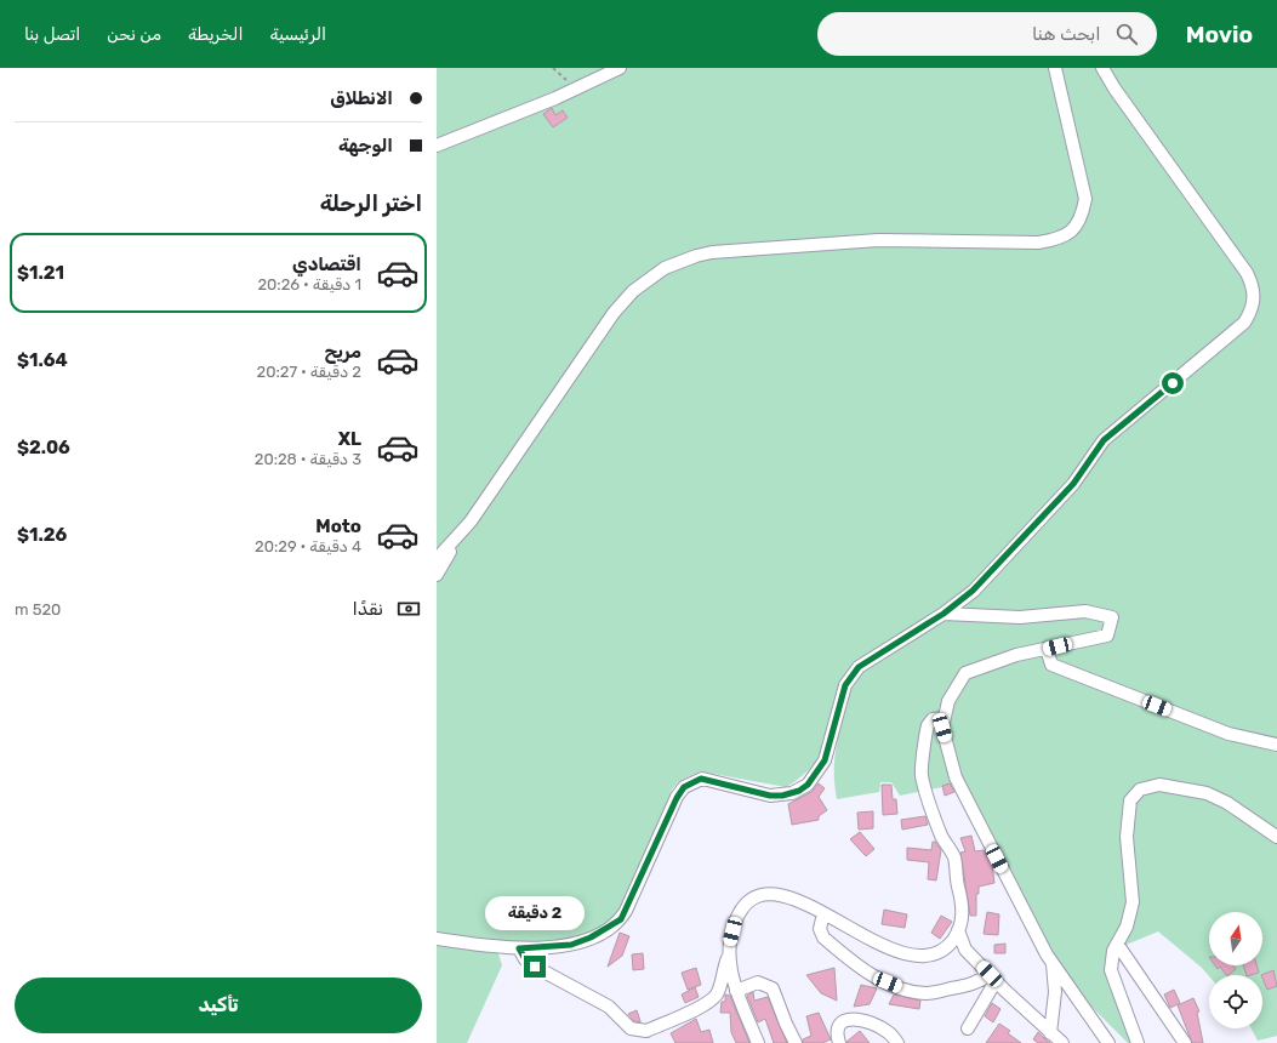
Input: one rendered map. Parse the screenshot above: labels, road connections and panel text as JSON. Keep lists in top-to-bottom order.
{
  "north": "top",
  "page": {
    "header": "Movio",
    "search": "ابحث هنا",
    "nav": [
      "الرئيسية",
      "الخريطة",
      "من نحن",
      "اتصل بنا"
    ],
    "banner": ["الانطلاق", "الوجهة"],
    "heading": "اختر الرحلة",
    "list": [
      {
        "name": "اقتصادي",
        "note": "1 دقيقة · 20:26",
        "value": "$1.21"
      },
      {
        "name": "مريح",
        "note": "2 دقيقة · 20:27",
        "value": "$1.64"
      },
      {
        "name": "XL",
        "note": "3 دقيقة · 20:28",
        "value": "$2.06"
      },
      {
        "name": "Moto",
        "note": "4 دقيقة · 20:29",
        "value": "$1.26"
      }
    ],
    "pay": ["نقدًا", "520 m"],
    "bubble": "2 دقيقة",
    "buttons": "تأكيد"
  }
}
